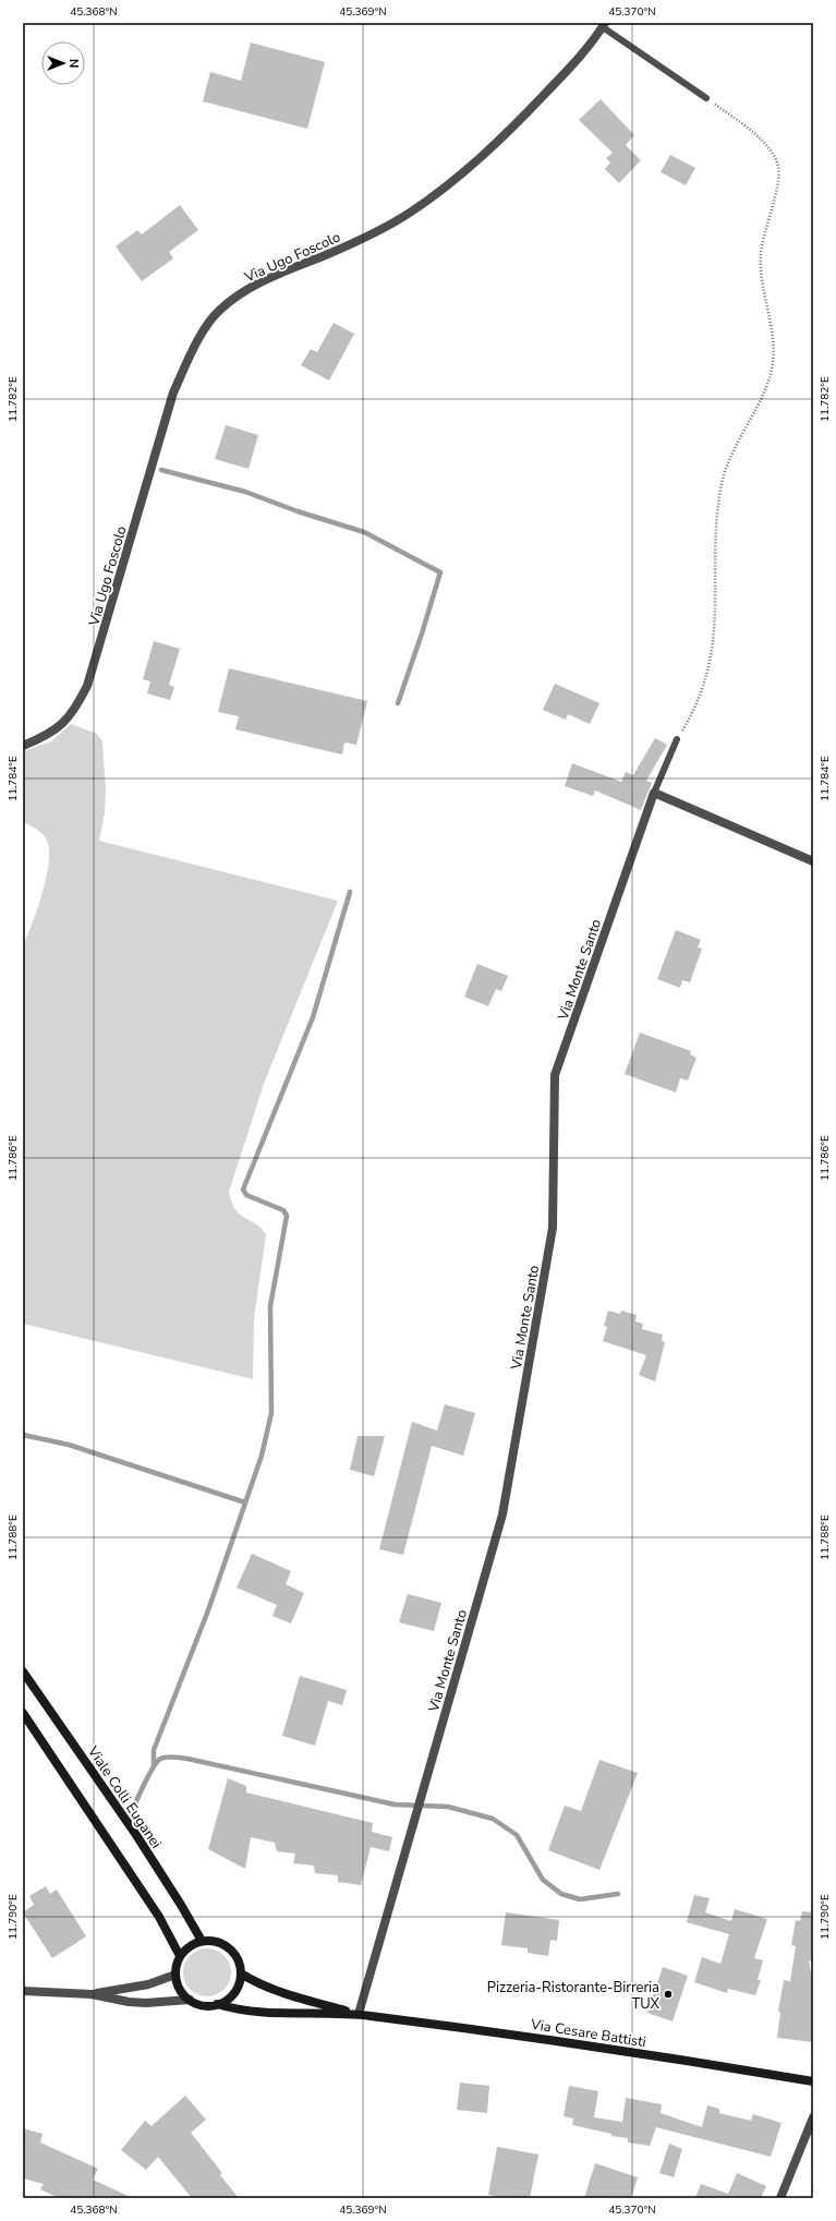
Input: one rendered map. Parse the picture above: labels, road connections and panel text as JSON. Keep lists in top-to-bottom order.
{
  "streets": {
    "main road": ["Viale Colli Euganei", "Via Cesare Battisti"],
    "street": ["Via Ugo Foscolo", "Via Monte Santo"]
  },
  "crossings": [
    ["Via Monte Santo", "Via Cesare Battisti"],
    ["Viale Colli Euganei", "Via Cesare Battisti"]
  ],
  "places": ["Pizzeria-Ristorante-Birreria TUX"],
  "north": "right",
  "coordinates": [
    "45.368°N",
    "45.369°N",
    "45.370°N",
    "11.782°E",
    "11.784°E",
    "11.786°E",
    "11.788°E",
    "11.790°E"
  ]
}
